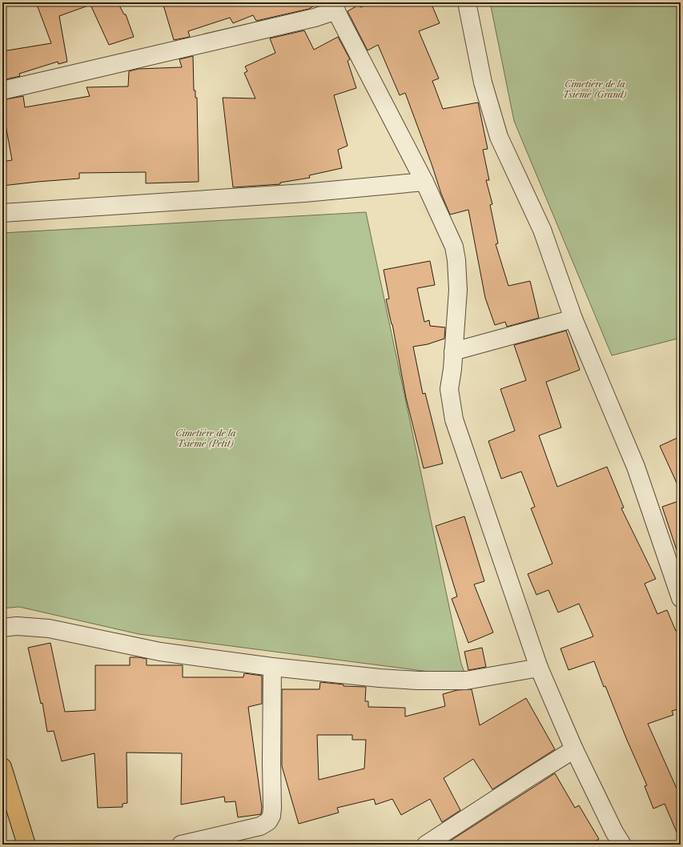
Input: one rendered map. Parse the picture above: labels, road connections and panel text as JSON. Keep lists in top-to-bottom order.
{
  "parks": ["Cimetière de la Tsiémé (Grand)", "Cimetière de la Tsiémé (Petit)"]
}
